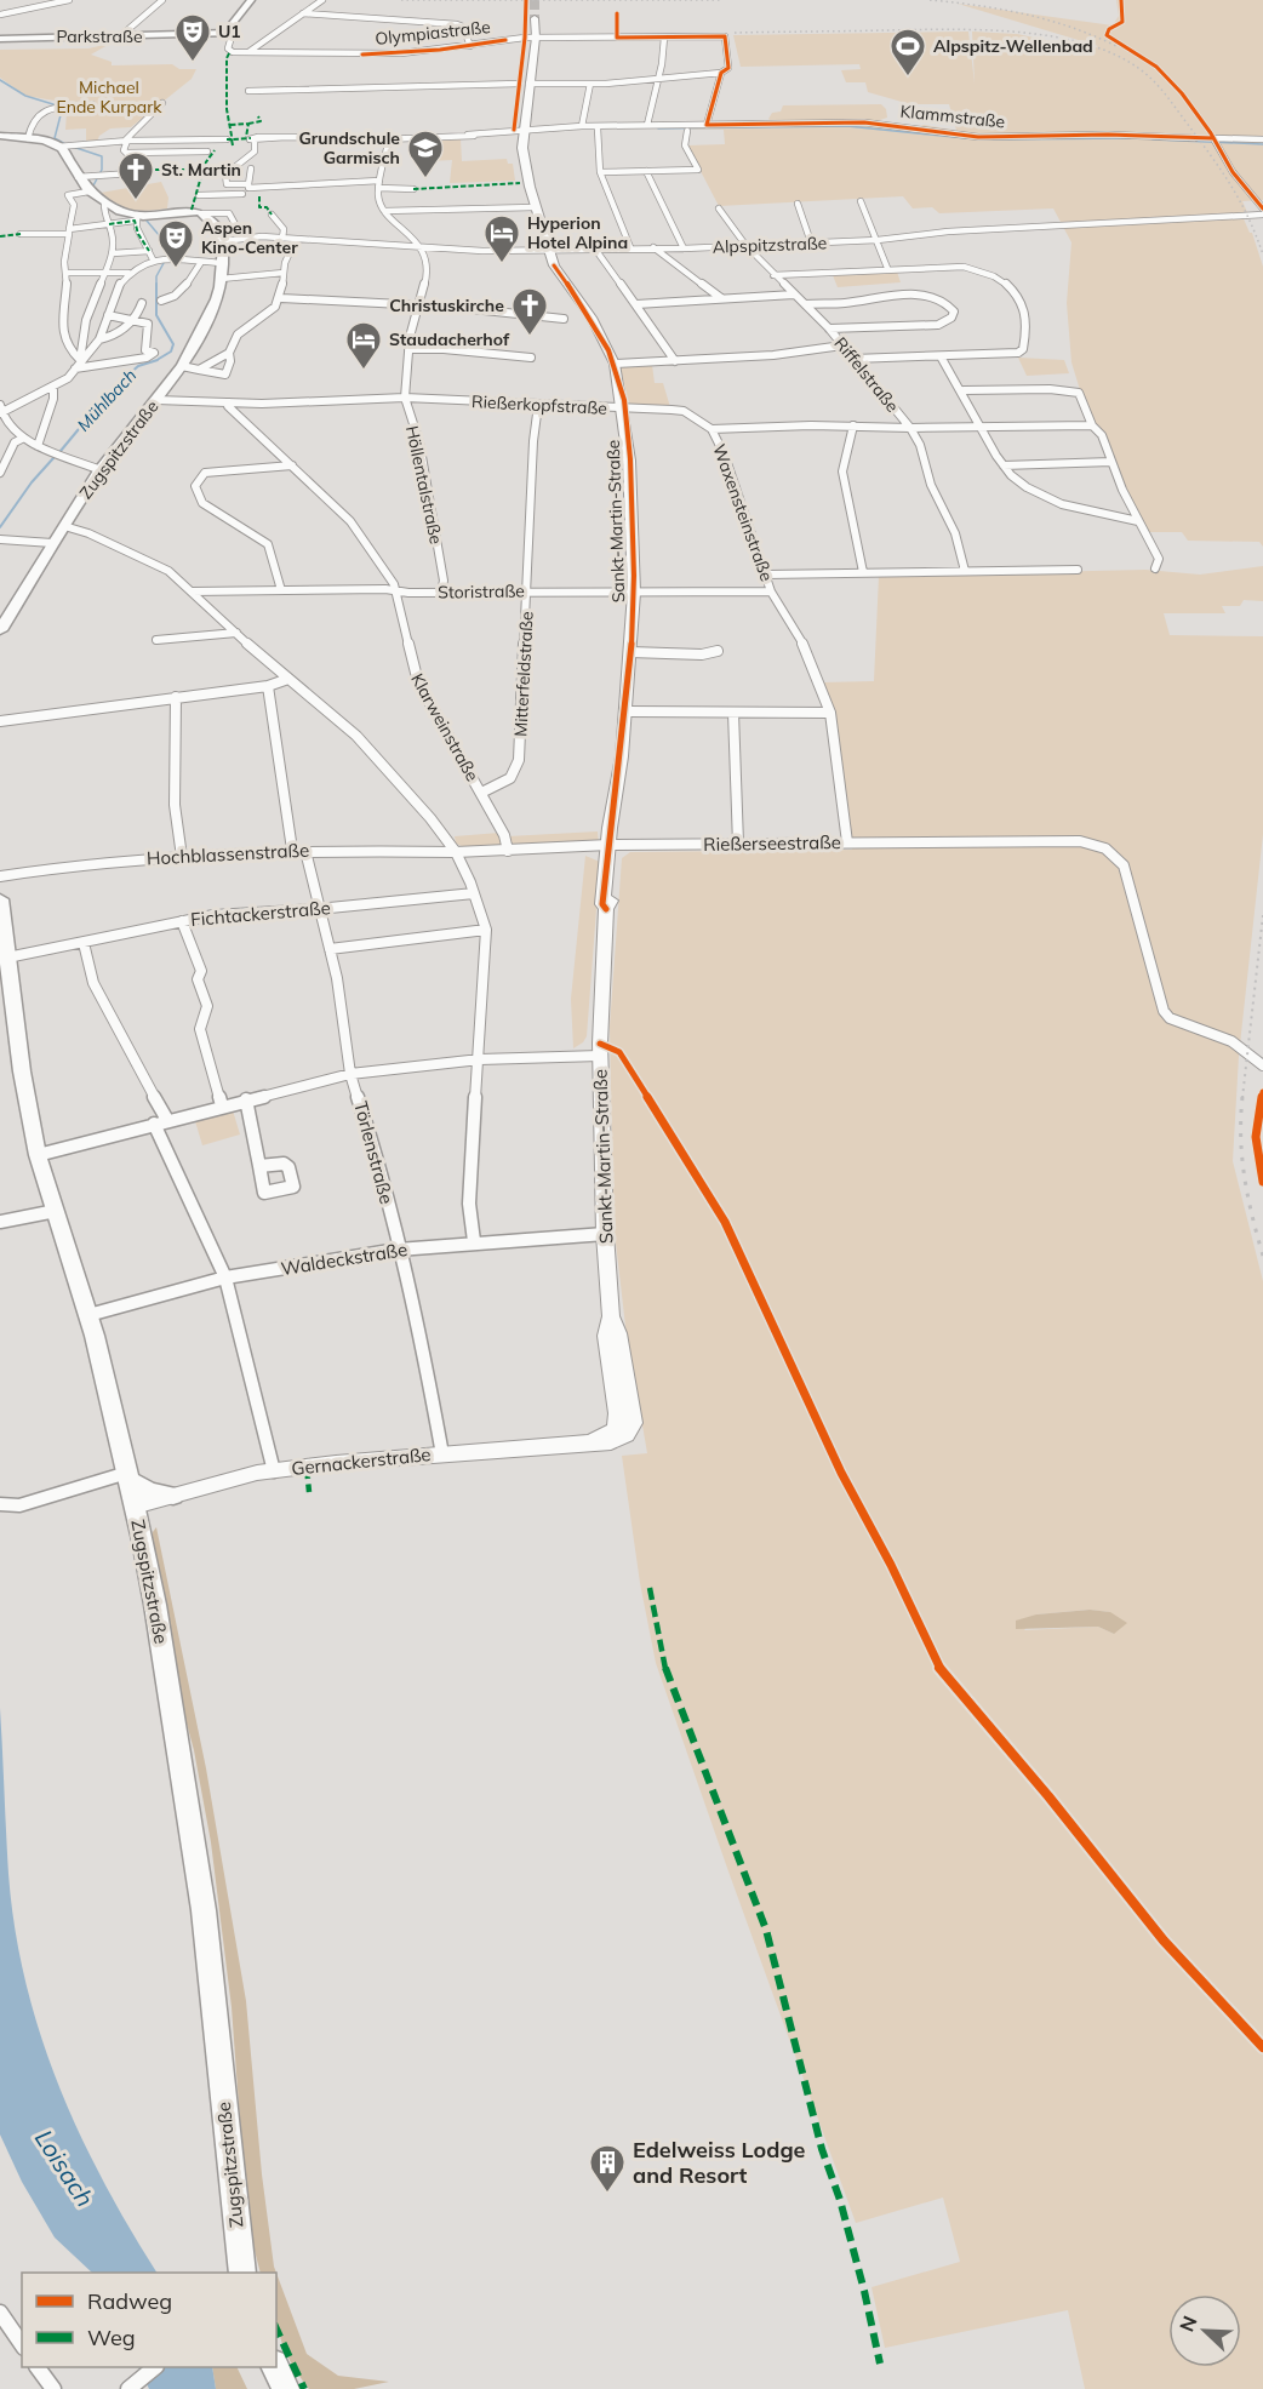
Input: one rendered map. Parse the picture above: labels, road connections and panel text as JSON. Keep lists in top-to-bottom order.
{
  "streets": {
    "main road": ["Zugspitzstraße", "Sankt-Martin-Straße", "Gernackerstraße"],
    "street": [
      "Olympiastraße",
      "Parkstraße",
      "Klammstraße",
      "Alpspitzstraße",
      "Riffelstraße",
      "Rießerkopfstraße",
      "Höllentalstraße",
      "Waxensteinstraße",
      "Storistraße",
      "Mitterfeldstraße",
      "Klarweinstraße",
      "Rießerseestraße",
      "Hochblassenstraße",
      "Fichtackerstraße",
      "Törlenstraße",
      "Waldeckstraße"
    ]
  },
  "crossings": [
    ["Olympiastraße", "Sankt-Martin-Straße"],
    ["Klammstraße", "Sankt-Martin-Straße"],
    ["Alpspitzstraße", "Riffelstraße"],
    ["Alpspitzstraße", "Zugspitzstraße"],
    ["Alpspitzstraße", "Höllentalstraße"],
    ["Alpspitzstraße", "Sankt-Martin-Straße"],
    ["Rießerkopfstraße", "Zugspitzstraße"],
    ["Rießerkopfstraße", "Höllentalstraße"],
    ["Rießerkopfstraße", "Waxensteinstraße"],
    ["Rießerkopfstraße", "Sankt-Martin-Straße"],
    ["Rießerkopfstraße", "Mitterfeldstraße"],
    ["Rießerkopfstraße", "Klarweinstraße"],
    ["Zugspitzstraße", "Fichtackerstraße"],
    ["Zugspitzstraße", "Waldeckstraße"],
    ["Zugspitzstraße", "Gernackerstraße"],
    ["Höllentalstraße", "Storistraße"],
    ["Waxensteinstraße", "Storistraße"],
    ["Waxensteinstraße", "Rießerseestraße"],
    ["Sankt-Martin-Straße", "Storistraße"],
    ["Sankt-Martin-Straße", "Rießerseestraße"],
    ["Sankt-Martin-Straße", "Waldeckstraße"],
    ["Sankt-Martin-Straße", "Gernackerstraße"],
    ["Storistraße", "Mitterfeldstraße"],
    ["Storistraße", "Klarweinstraße"],
    ["Mitterfeldstraße", "Klarweinstraße"],
    ["Klarweinstraße", "Rießerseestraße"],
    ["Rießerseestraße", "Hochblassenstraße"],
    ["Hochblassenstraße", "Törlenstraße"],
    ["Fichtackerstraße", "Törlenstraße"],
    ["Törlenstraße", "Waldeckstraße"],
    ["Törlenstraße", "Gernackerstraße"]
  ],
  "water": ["Mühlbach", "Loisach"],
  "parks": ["Michael Ende Kurpark"],
  "places": {
    "theatre": ["U1", "Aspen Kino-Center"],
    "sports": ["Alpspitz-Wellenbad"],
    "school or university": ["Grundschule Garmisch"],
    "church": ["St. Martin", "Christuskirche"],
    "hotel": ["Hyperion Hotel Alpina", "Staudacherhof"],
    "building": ["Edelweiss Lodge and Resort"]
  },
  "legend": ["Radweg", "Weg"],
  "north": "top left"
}
